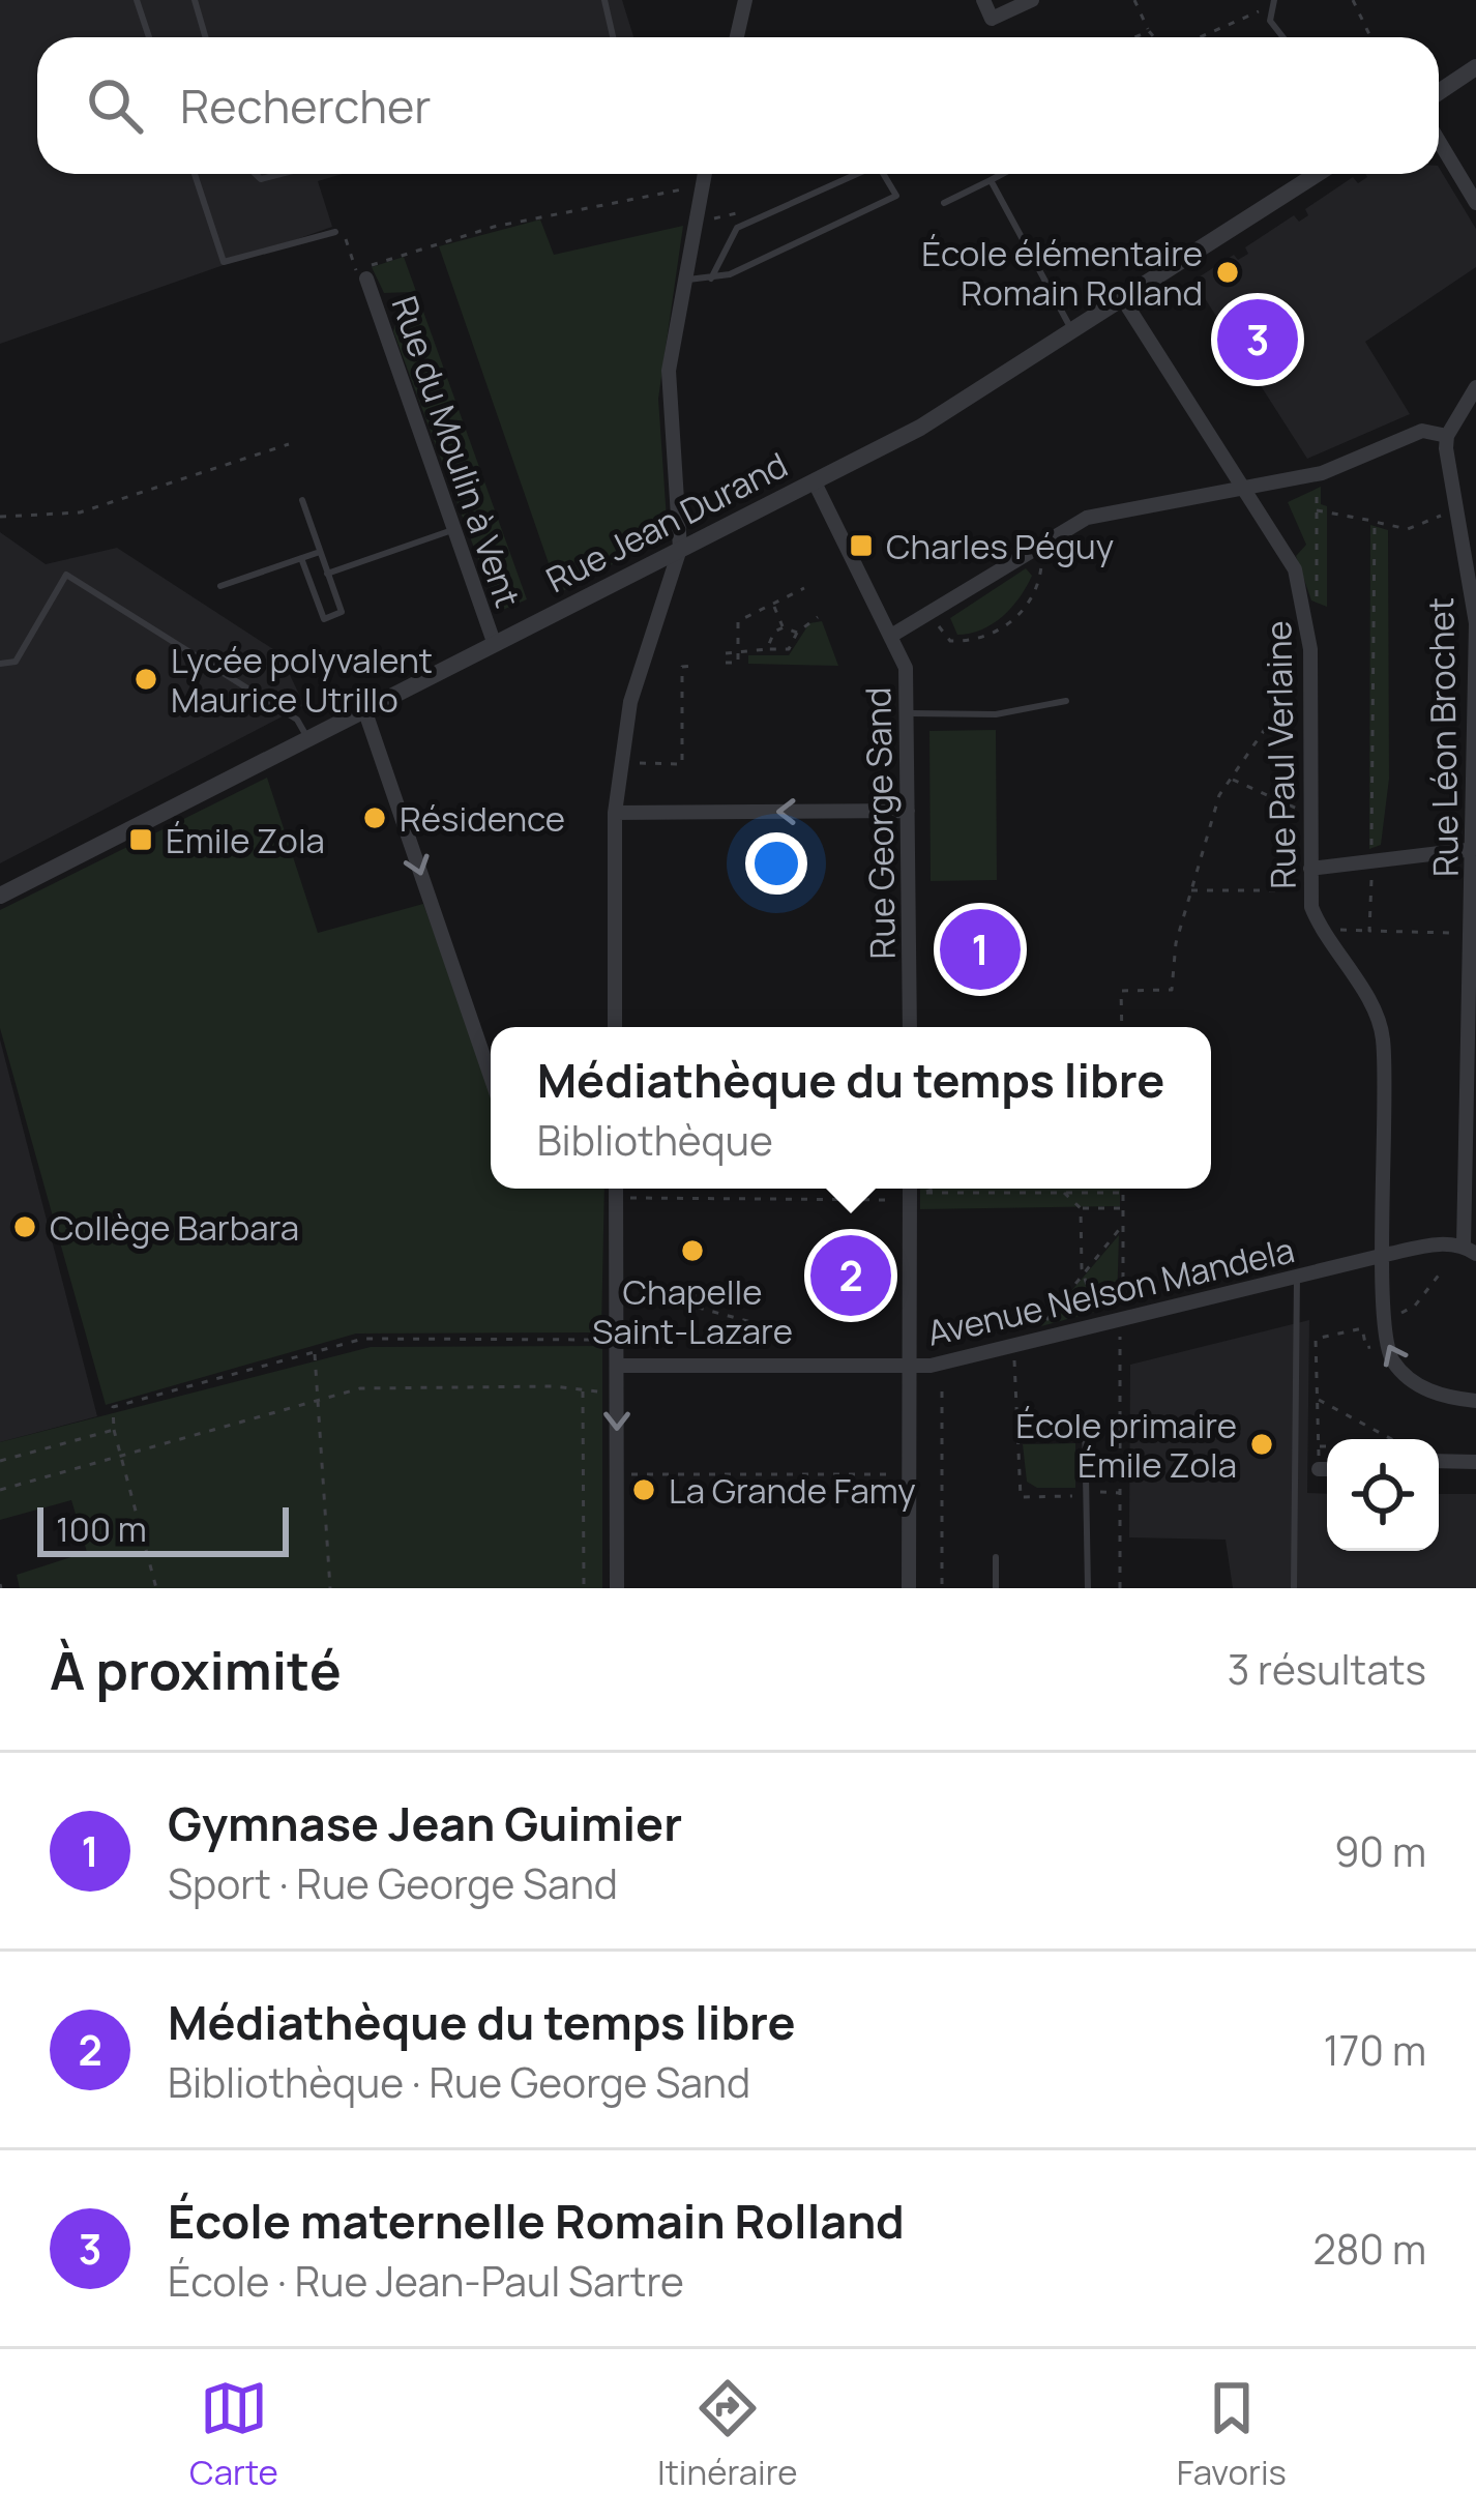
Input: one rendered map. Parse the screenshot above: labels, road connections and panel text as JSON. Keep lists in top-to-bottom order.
{
  "streets": {
    "street": [
      "Rue du Moulin à Vent",
      "Rue Jean Durand",
      "Rue Léon Brochet",
      "Rue Paul Verlaine",
      "Rue George Sand",
      "Avenue Nelson Mandela"
    ]
  },
  "crossings": [
    ["Rue du Moulin à Vent", "Rue Jean Durand"],
    ["Rue Jean Durand", "Rue Paul Verlaine"],
    ["Rue Jean Durand", "Rue George Sand"],
    ["Rue Léon Brochet", "Avenue Nelson Mandela"],
    ["Rue Paul Verlaine", "Avenue Nelson Mandela"]
  ],
  "places": {
    "other": [
      "École élémentaire Romain Rolland",
      "Lycée polyvalent Maurice Utrillo",
      "Résidence",
      "Collège Barbara",
      "Chapelle Saint-Lazare",
      "École primaire Émile Zola",
      "La Grande Famy"
    ],
    "transit": ["Charles Péguy", "Émile Zola"]
  },
  "scale_bar": "100 m",
  "page": {
    "search": "Rechercher",
    "pins": ["3", "1", "2"],
    "popup": ["Médiathèque du temps libre", "Bibliothèque"],
    "scale": "100 m",
    "heading": ["À proximité", "3 résultats"],
    "list": [
      {
        "mark": "1",
        "name": "Gymnase Jean Guimier",
        "note": "Sport · Rue George Sand",
        "value": "90 m"
      },
      {
        "mark": "2",
        "name": "Médiathèque du temps libre",
        "note": "Bibliothèque · Rue George Sand",
        "value": "170 m"
      },
      {
        "mark": "3",
        "name": "École maternelle Romain Rolland",
        "note": "École · Rue Jean-Paul Sartre",
        "value": "280 m"
      }
    ],
    "nav": ["Carte", "Itinéraire", "Favoris"]
  }
}
